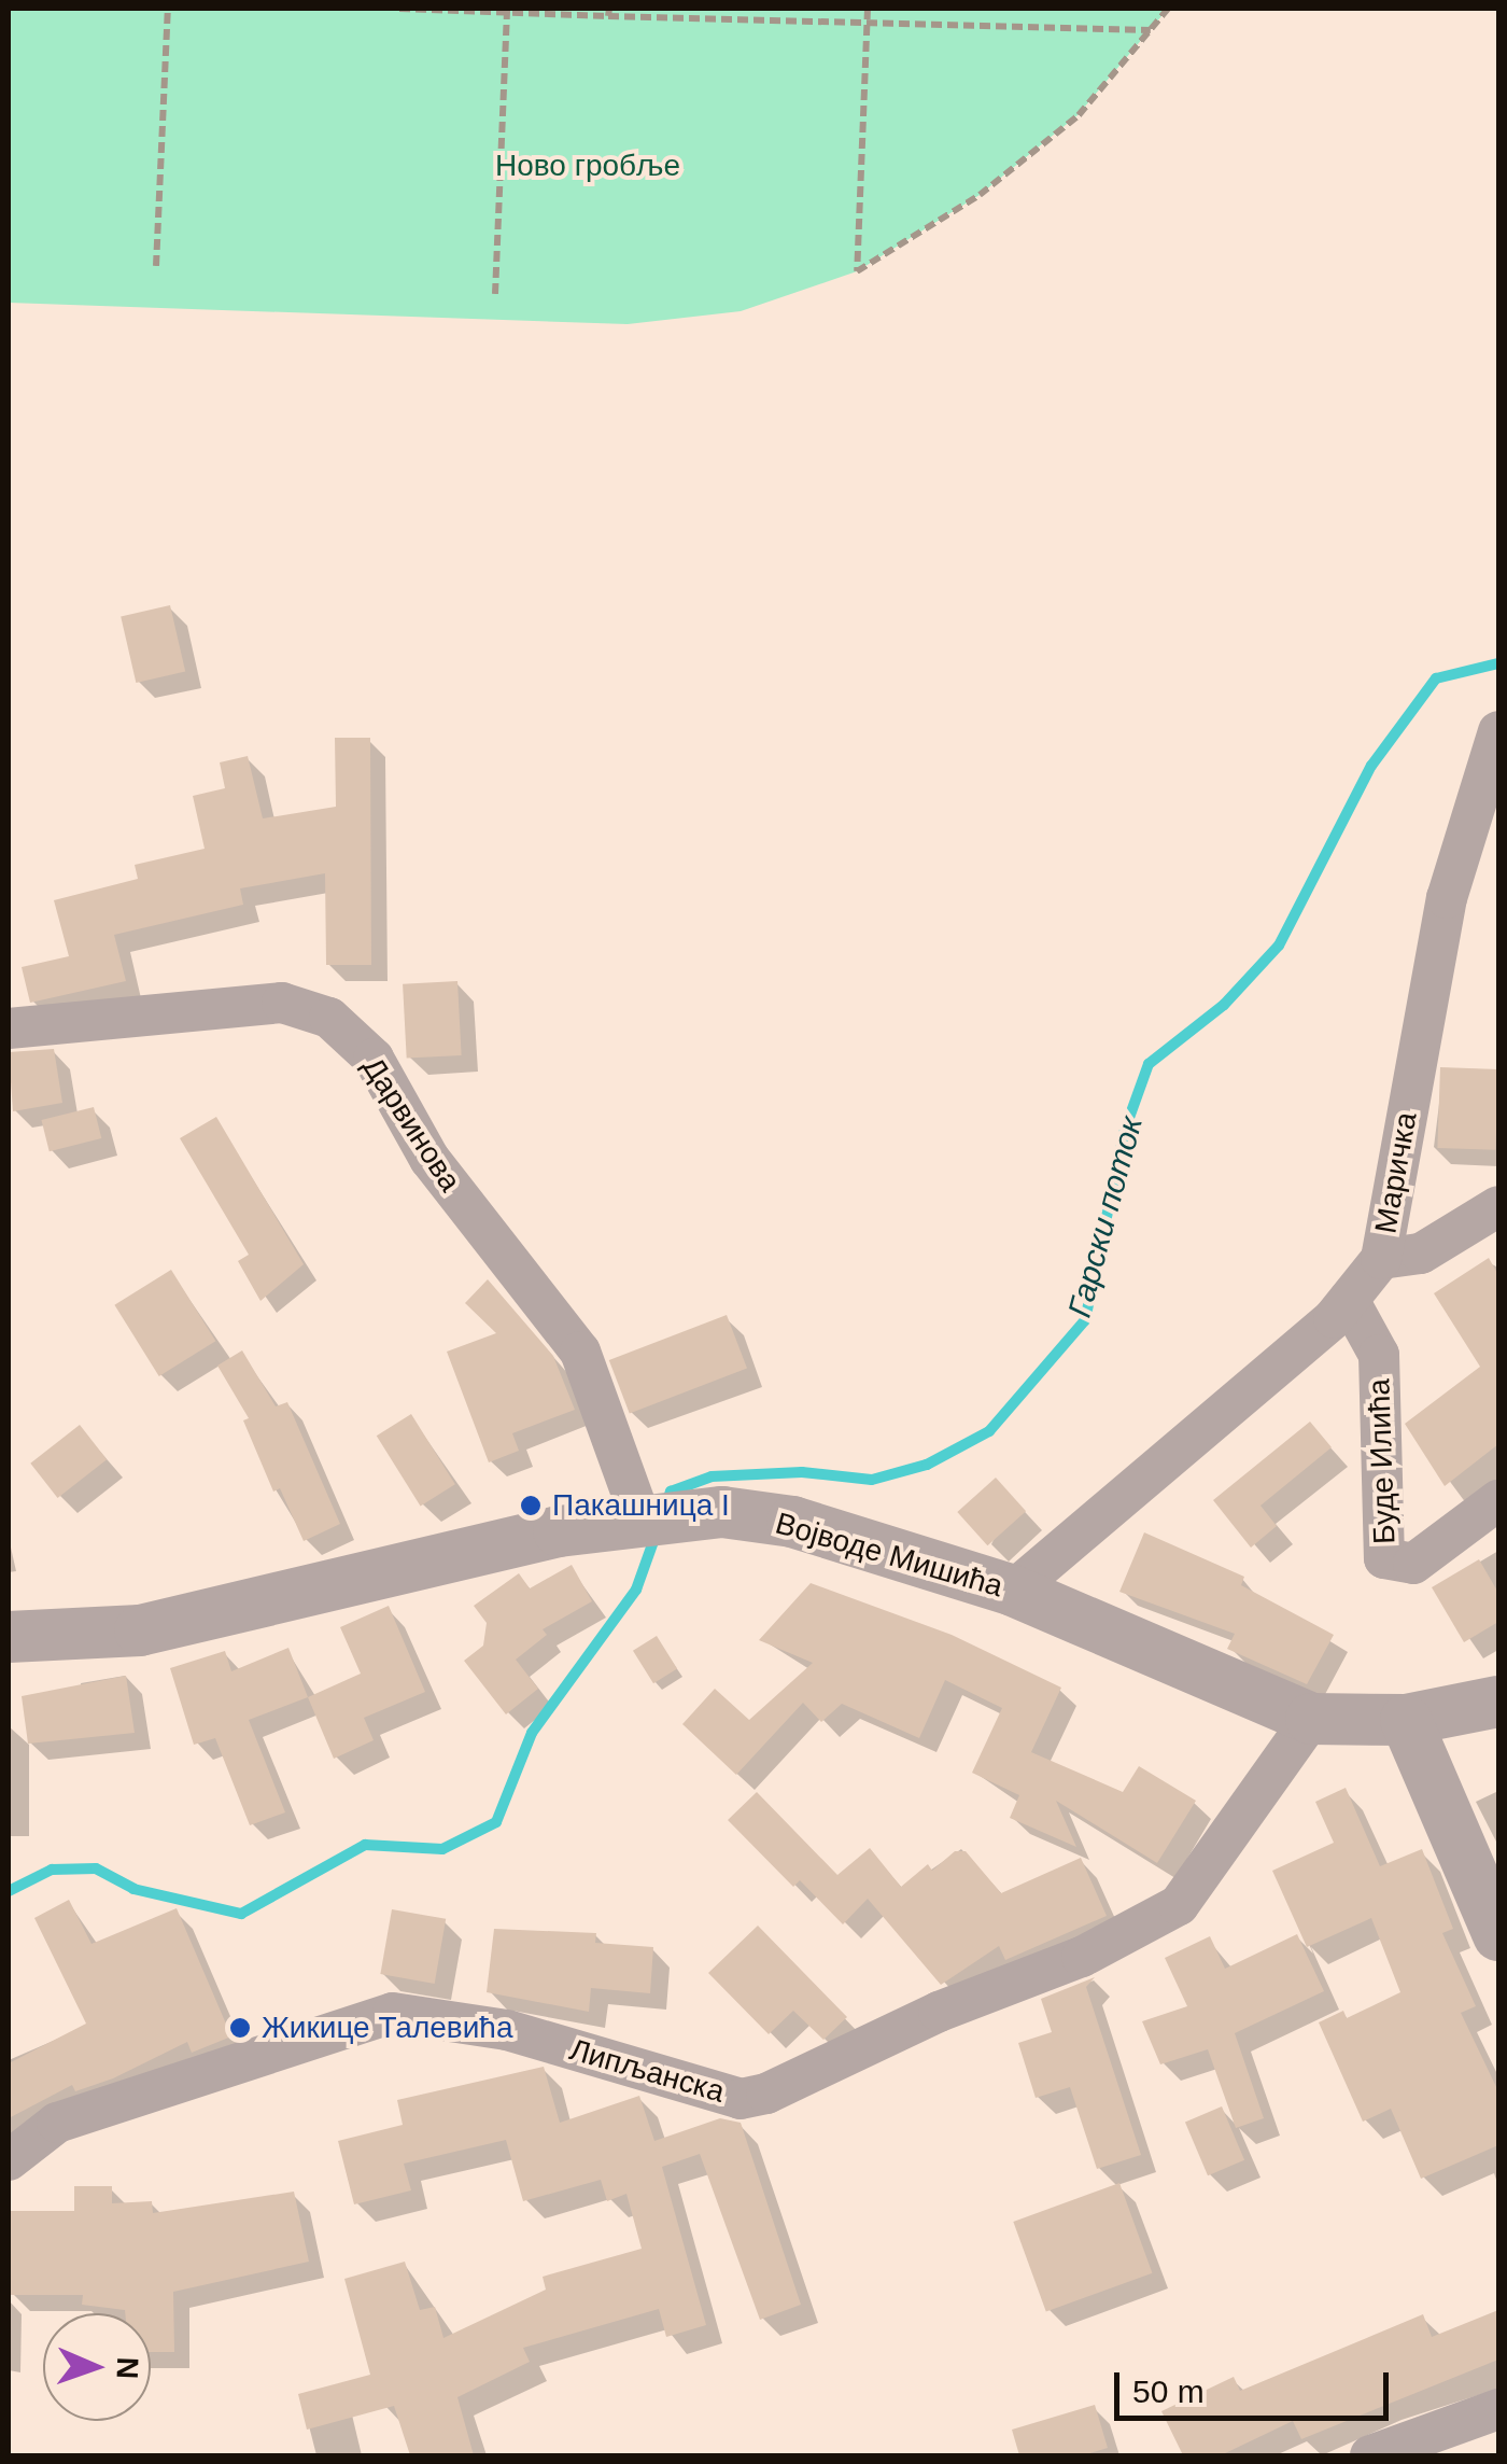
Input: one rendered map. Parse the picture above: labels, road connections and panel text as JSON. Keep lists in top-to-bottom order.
{
  "streets": {
    "street": [
      "Дарвинова",
      "Маричка",
      "Буде Илића",
      "Војводе Мишића",
      "Липљанска"
    ]
  },
  "crossings": [
    ["Дарвинова", "Војводе Мишића"],
    ["Маричка", "Буде Илића"],
    ["Маричка", "Војводе Мишића"],
    ["Војводе Мишића", "Липљанска"]
  ],
  "water": ["Гарски поток"],
  "parks": ["Ново гробље"],
  "places": ["Пакашница I", "Жикице Талевића"],
  "scale_bar": "50 m",
  "north": "right"
}
